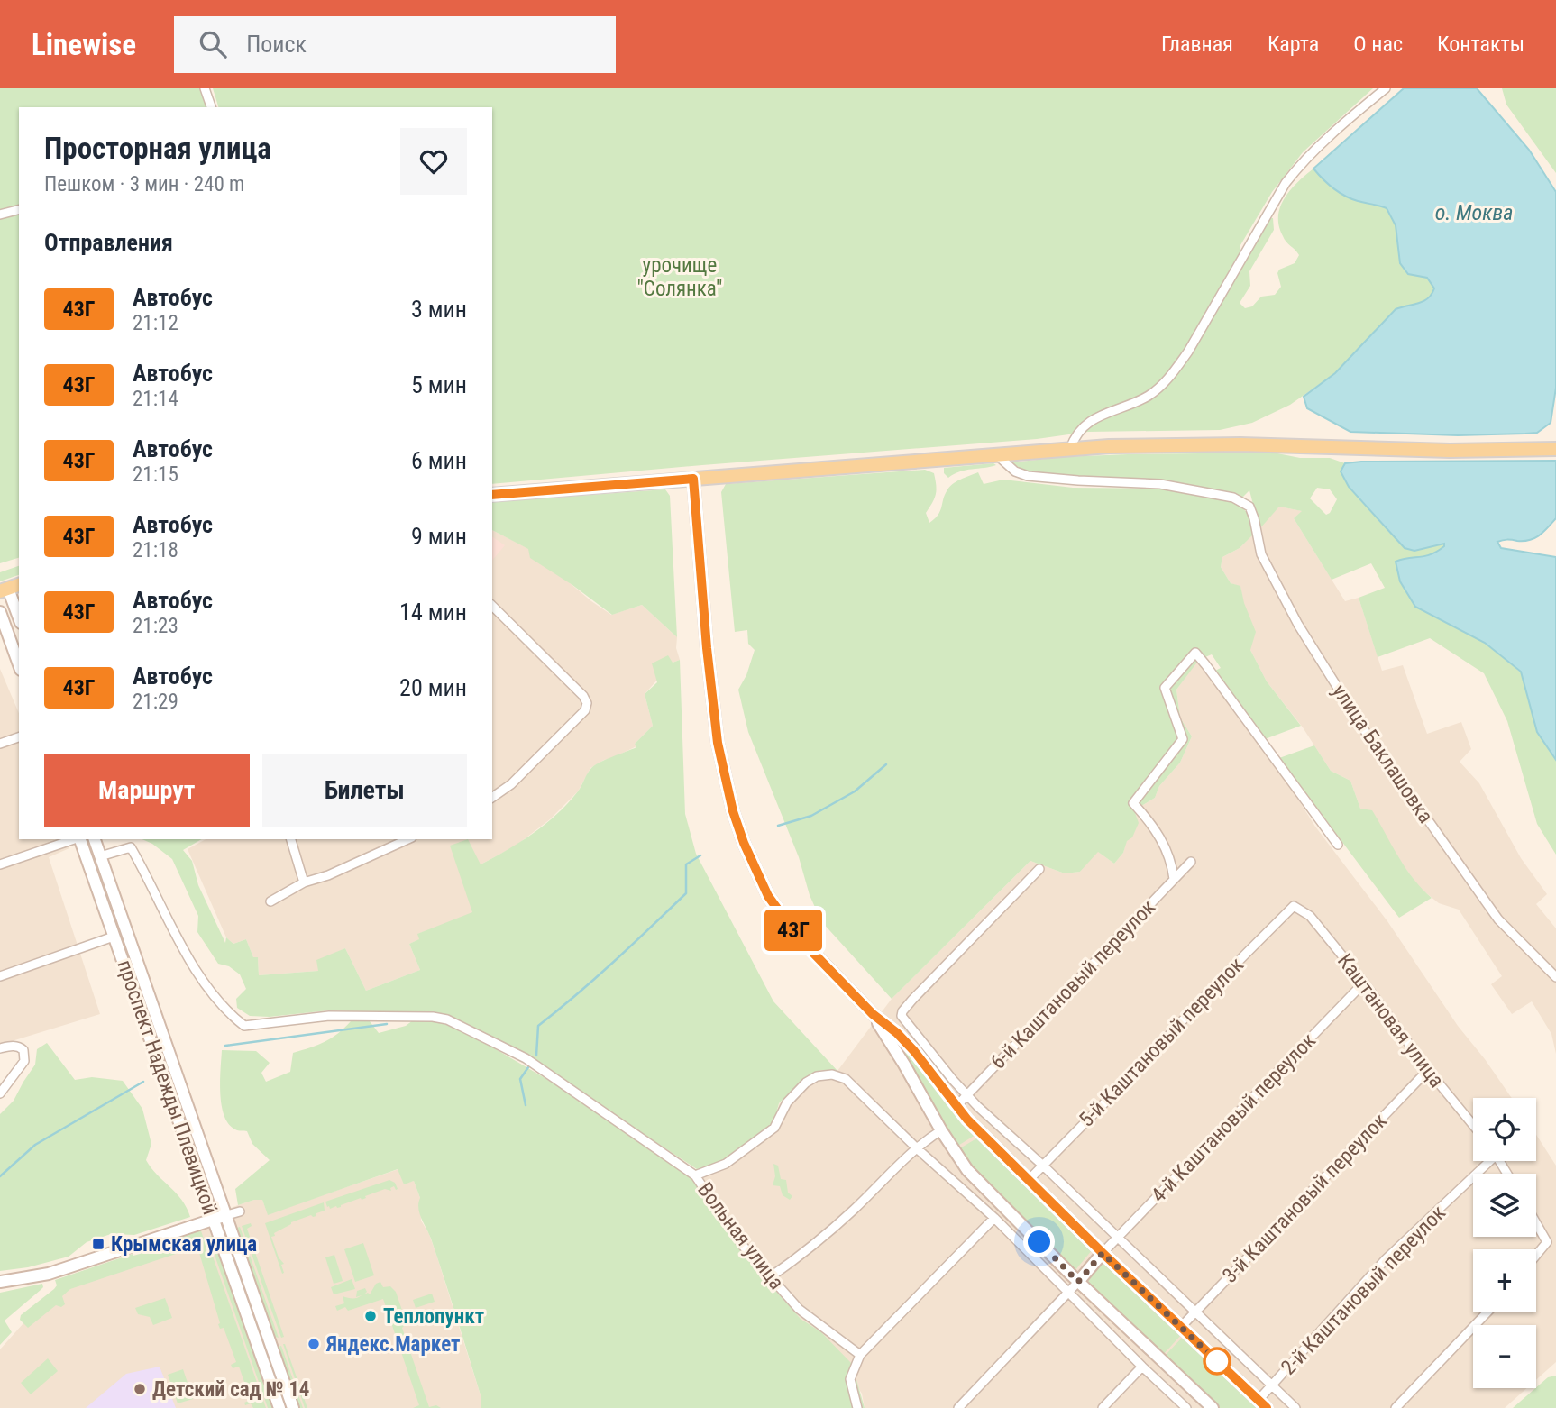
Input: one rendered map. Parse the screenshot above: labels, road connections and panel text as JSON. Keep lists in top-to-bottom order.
{
  "streets": {
    "main road": ["проспект Надежды Плевицкой"],
    "street": [
      "улица Баклашовка",
      "6-й Каштановый переулок",
      "Каштановая улица",
      "5-й Каштановый переулок",
      "4-й Каштановый переулок",
      "3-й Каштановый переулок",
      "Вольная улица",
      "2-й Каштановый переулок"
    ]
  },
  "crossings": [
    ["Каштановая улица", "5-й Каштановый переулок"],
    ["Каштановая улица", "4-й Каштановый переулок"],
    ["Каштановая улица", "3-й Каштановый переулок"]
  ],
  "water": ["о. Моква"],
  "parks": ["урочище \"Солянка\""],
  "places": {
    "transit": ["Крымская улица"],
    "other": ["Теплопункт", "Яндекс.Маркет", "Детский сад № 14"]
  },
  "lines": ["bus line 43Г"],
  "page": {
    "header": "Linewise",
    "search": "Поиск",
    "nav": [
      "Главная",
      "Карта",
      "О нас",
      "Контакты"
    ],
    "on_map": "43Г",
    "heading": [
      ["Просторная улица", "Пешком · 3 мин · 240 m"],
      "Отправления"
    ],
    "list": [
      {
        "mark": "43Г",
        "name": "Автобус",
        "note": "21:12",
        "value": "3 мин"
      },
      {
        "mark": "43Г",
        "name": "Автобус",
        "note": "21:14",
        "value": "5 мин"
      },
      {
        "mark": "43Г",
        "name": "Автобус",
        "note": "21:15",
        "value": "6 мин"
      },
      {
        "mark": "43Г",
        "name": "Автобус",
        "note": "21:18",
        "value": "9 мин"
      },
      {
        "mark": "43Г",
        "name": "Автобус",
        "note": "21:23",
        "value": "14 мин"
      },
      {
        "mark": "43Г",
        "name": "Автобус",
        "note": "21:29",
        "value": "20 мин"
      }
    ],
    "buttons": ["Маршрут", "Билеты"],
    "map_buttons": ["+", "−"]
  }
}
